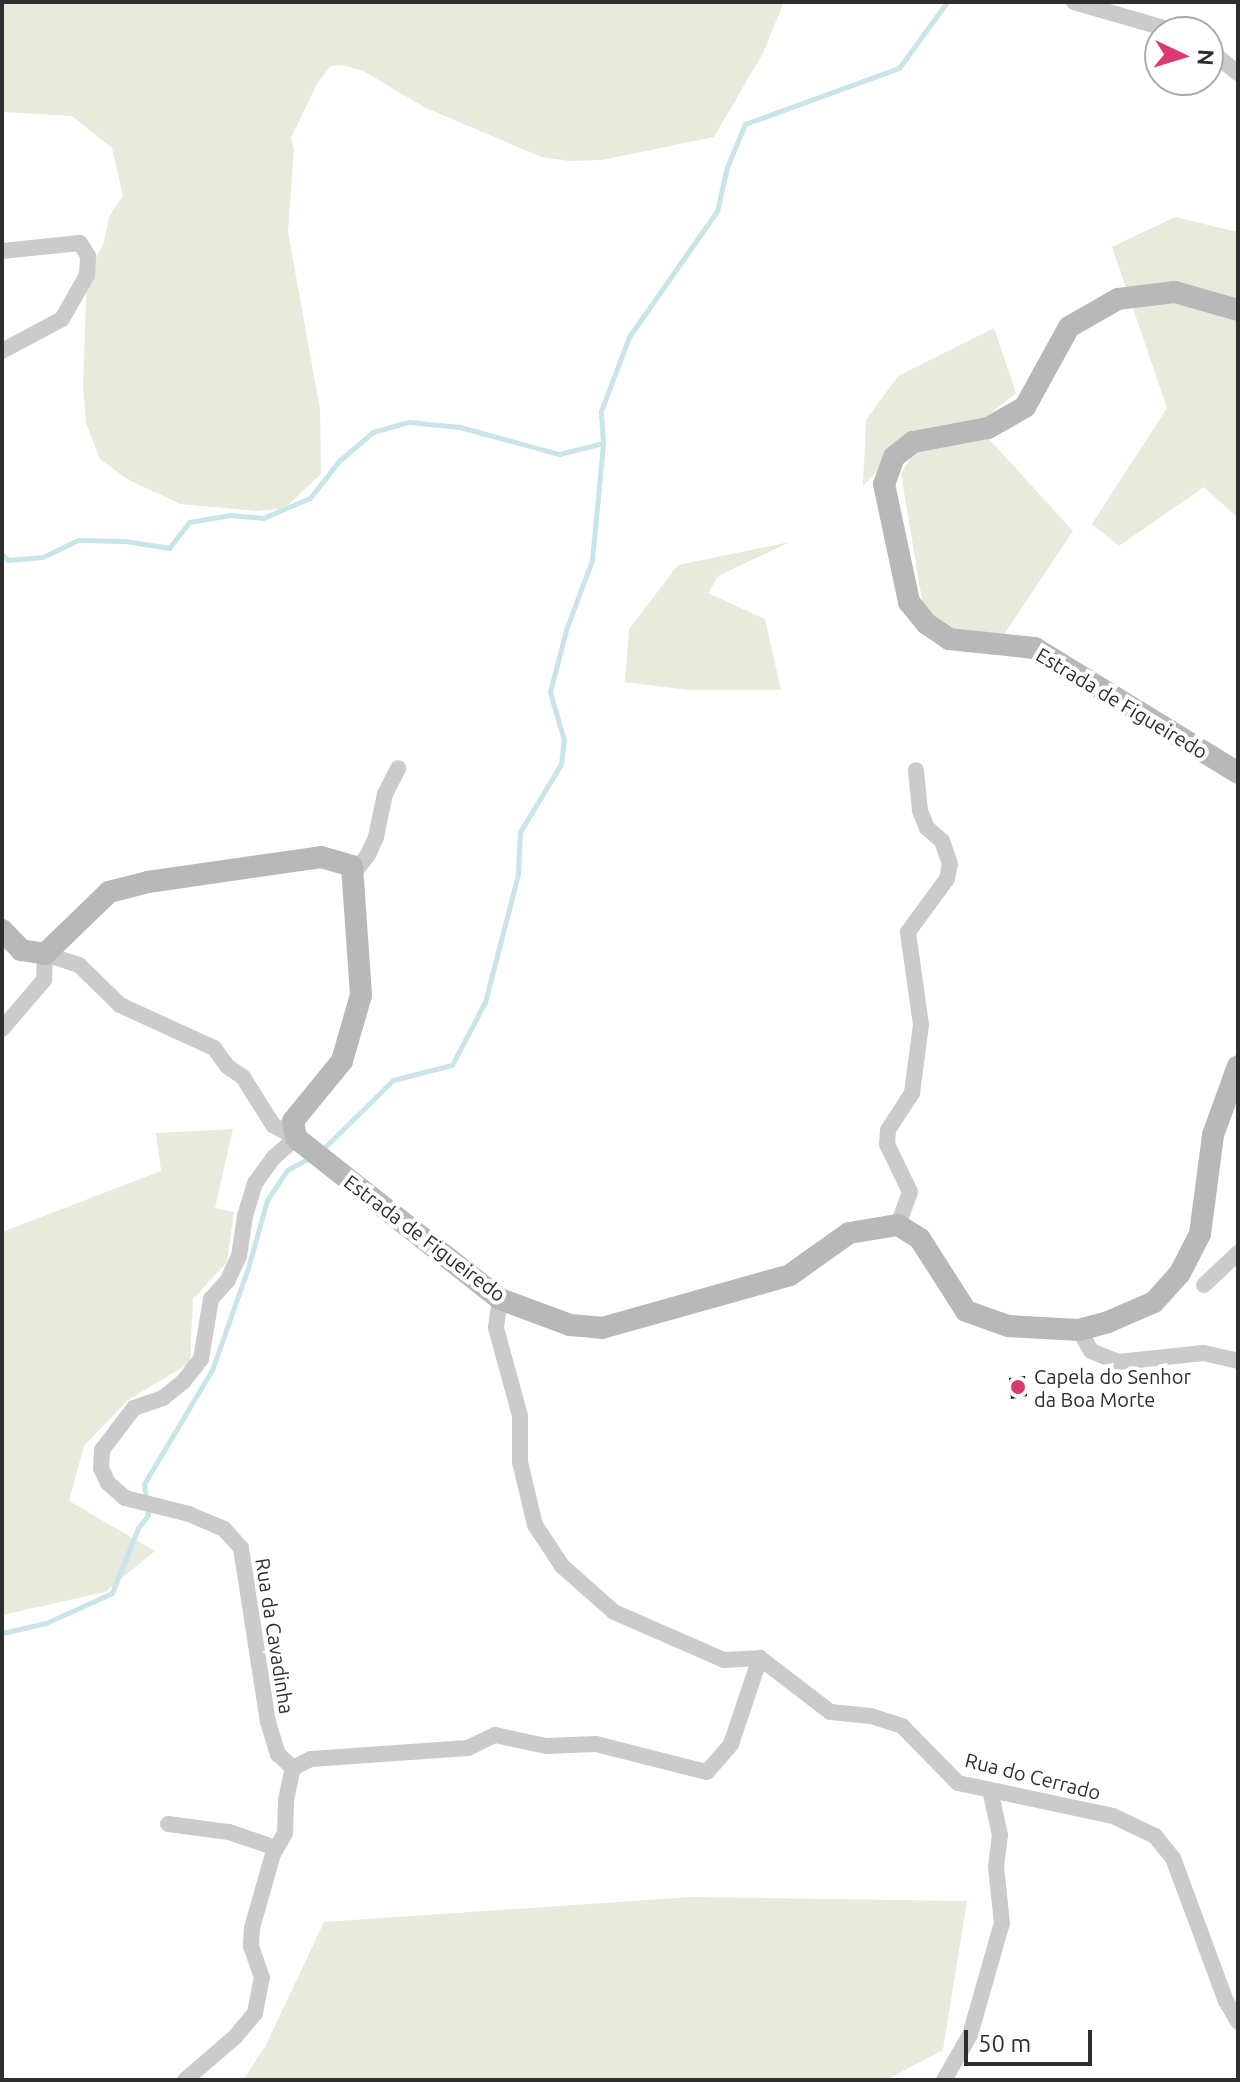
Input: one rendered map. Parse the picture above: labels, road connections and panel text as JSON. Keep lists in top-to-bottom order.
{
  "streets": {
    "street": ["Estrada de Figueiredo", "Rua da Cavadinha", "Rua do Cerrado"]
  },
  "crossings": [
    ["Estrada de Figueiredo", "Rua da Cavadinha"]
  ],
  "places": ["Capela do Senhor da Boa Morte"],
  "scale_bar": "50 m",
  "north": "right"
}
